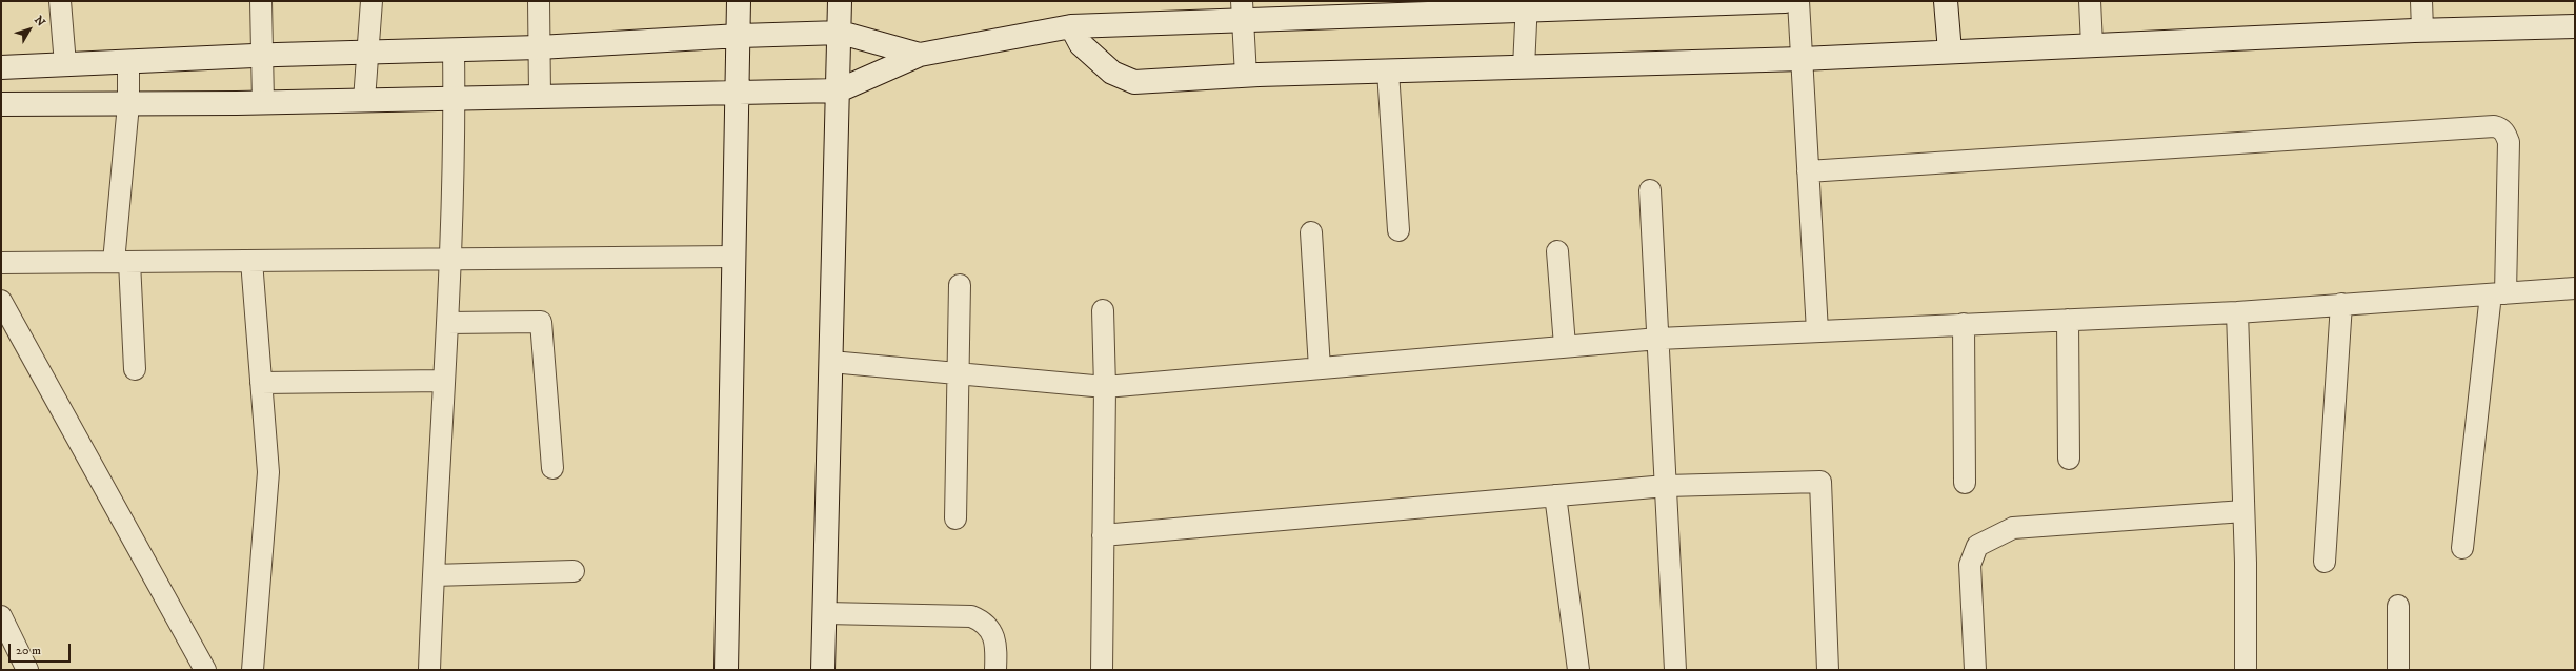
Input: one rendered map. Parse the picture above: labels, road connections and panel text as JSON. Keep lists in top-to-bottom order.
{
  "scale_bar": "20 m",
  "north": "top right"
}
